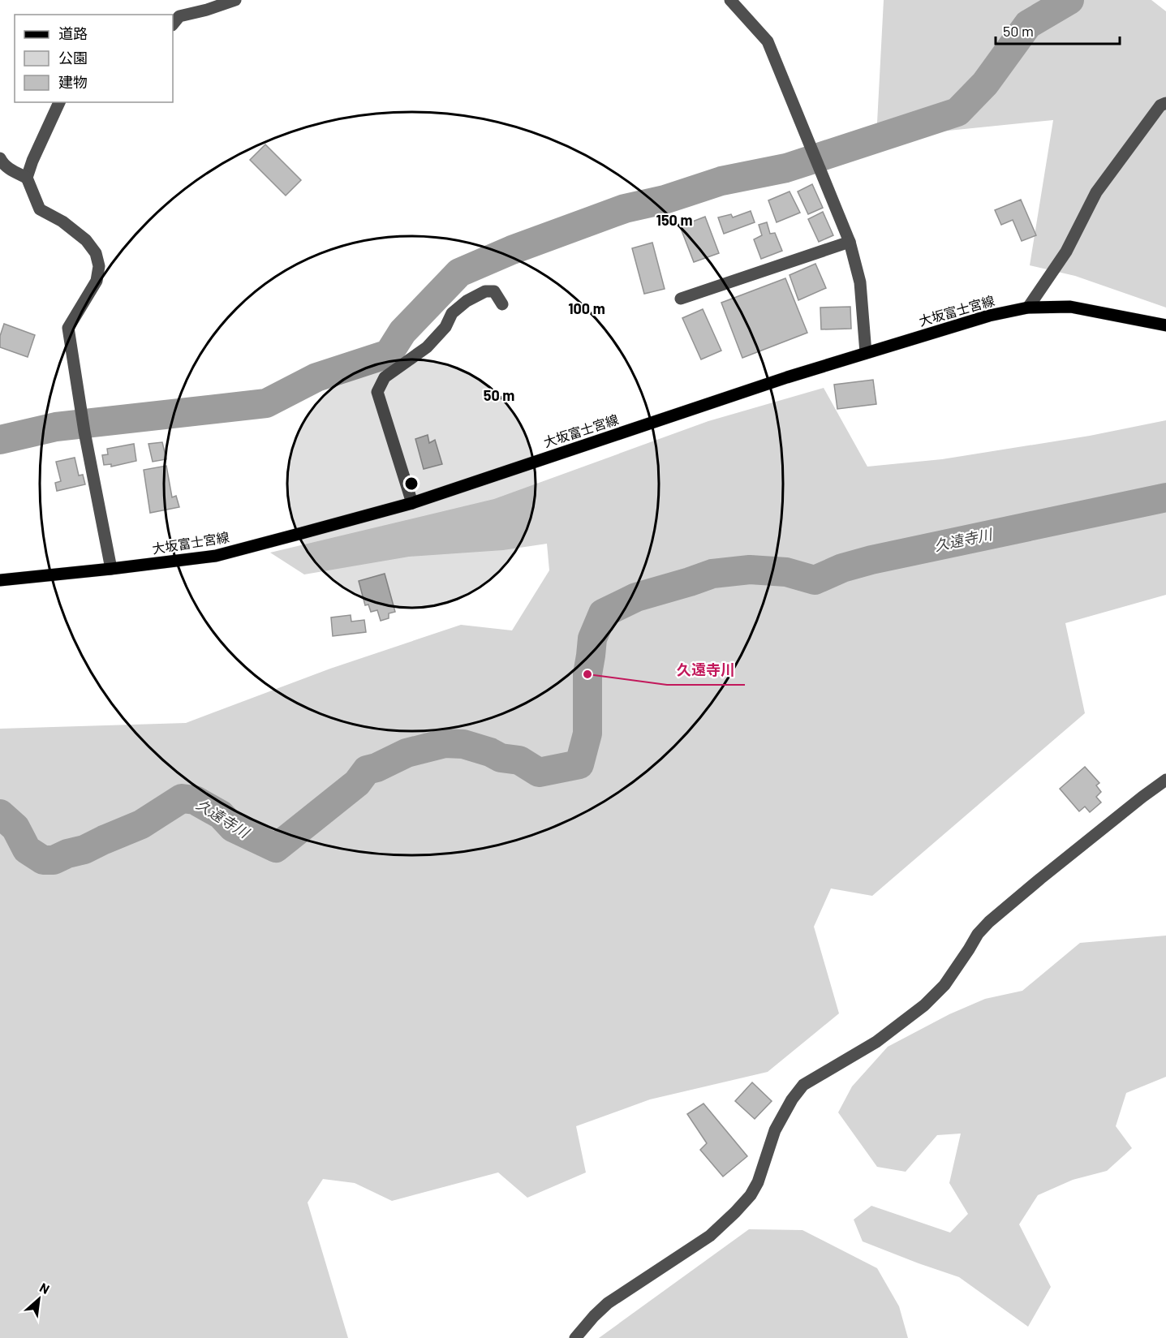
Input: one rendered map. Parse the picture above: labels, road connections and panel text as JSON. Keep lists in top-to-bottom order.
{
  "streets": {
    "main road": ["大坂富士宮線"]
  },
  "water": ["久遠寺川"],
  "places": ["久遠寺川"],
  "legend": ["道路", "公園", "建物"],
  "scale_bar": "50 m",
  "north": "top right",
  "rings": ["150 m", "100 m", "50 m"]
}
